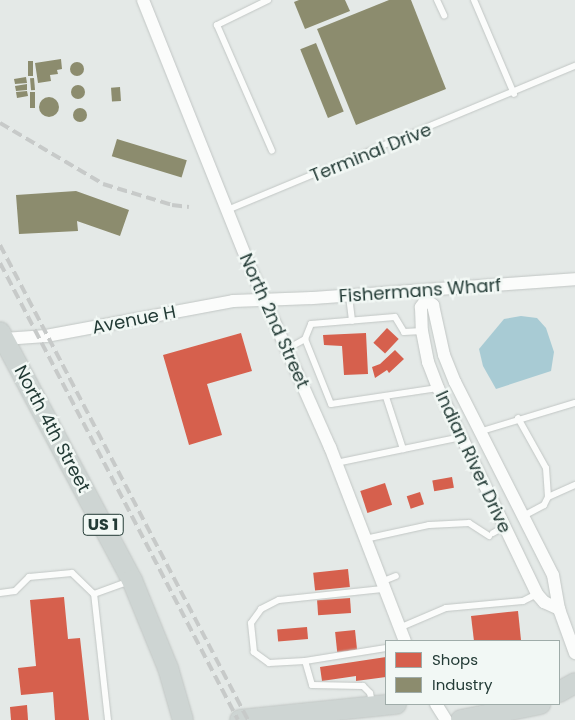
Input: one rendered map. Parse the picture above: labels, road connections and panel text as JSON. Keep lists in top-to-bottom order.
{
  "streets": {
    "main road": ["North 4th Street", "US 1"],
    "street": [
      "Fishermans Wharf",
      "Avenue H",
      "North 2nd Street",
      "Indian River Drive"
    ],
    "lane": ["Terminal Drive"]
  },
  "crossings": [
    ["Terminal Drive", "North 2nd Street"],
    ["Fishermans Wharf", "Avenue H"],
    ["Fishermans Wharf", "North 2nd Street"],
    ["Fishermans Wharf", "Indian River Drive"],
    ["Avenue H", "North 2nd Street"],
    ["Avenue H", "North 4th Street"]
  ],
  "legend": ["Shops", "Industry"]
}
